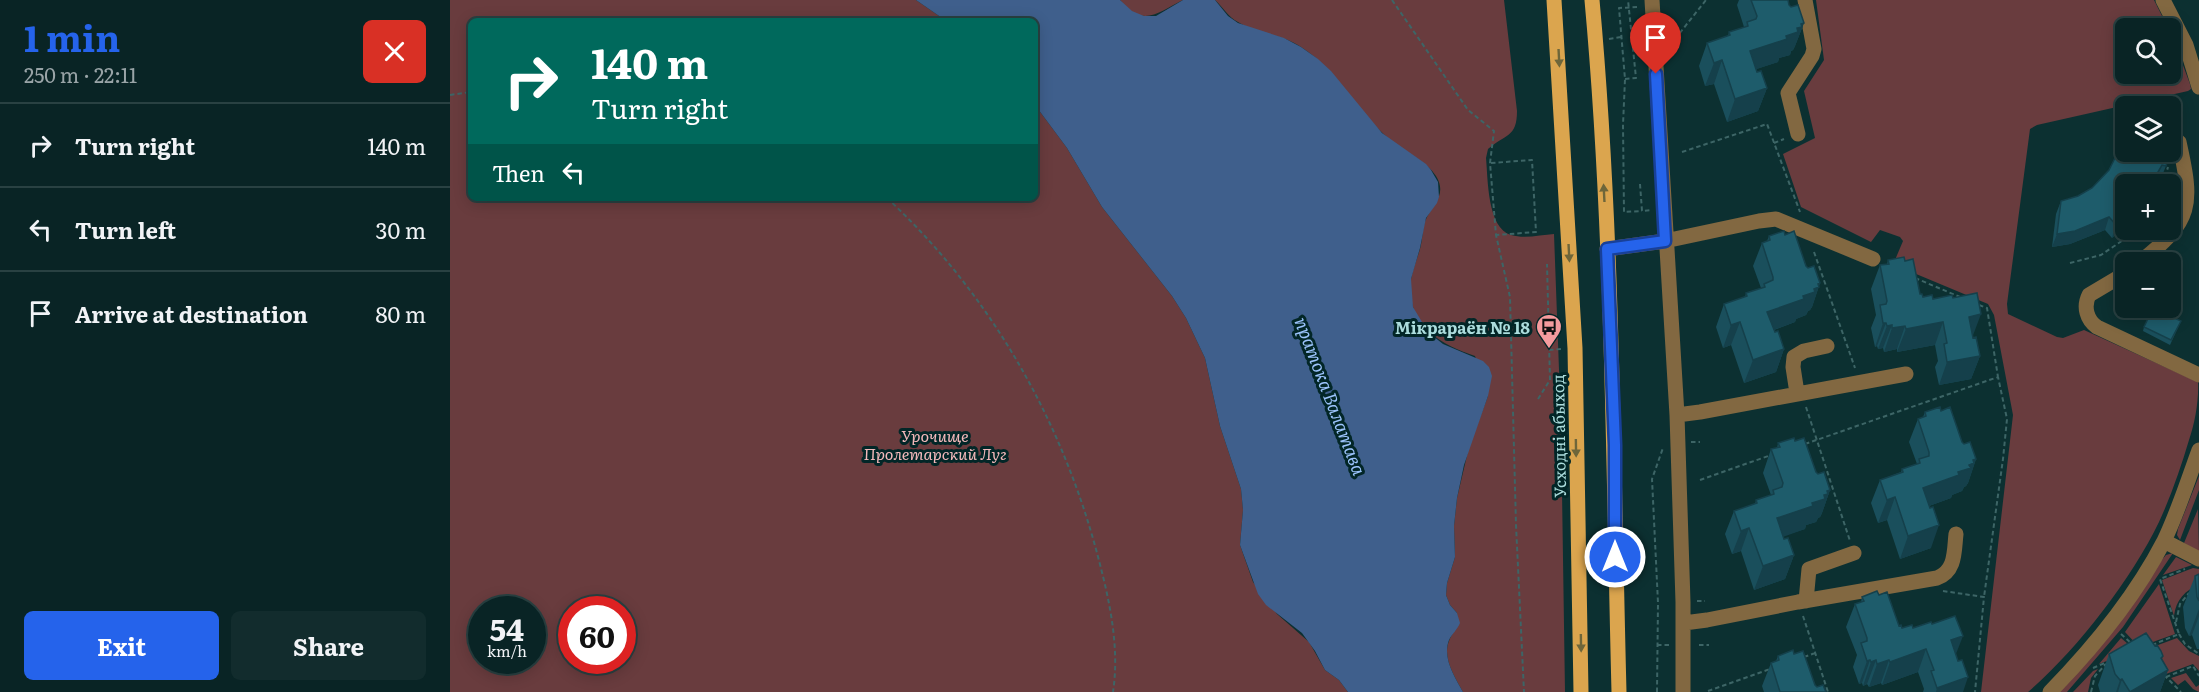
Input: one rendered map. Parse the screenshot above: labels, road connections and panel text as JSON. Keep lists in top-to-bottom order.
{
  "streets": {
    "main road": ["Усходні абыход"]
  },
  "water": ["пратока Валатава"],
  "parks": ["Урочище Пролетарский Луг"],
  "places": {
    "bus stop": ["Мікрараён № 18"]
  },
  "page": {
    "heading": ["1 min", "250 m · 22:11"],
    "map_buttons": ["+", "−"],
    "turn": ["140 m", "Turn right"],
    "list": [
      {
        "name": "Turn right",
        "value": "140 m"
      },
      {
        "name": "Turn left",
        "value": "30 m"
      },
      {
        "name": "Arrive at destination",
        "value": "80 m"
      }
    ],
    "then": "Then",
    "speed": "54 km/h",
    "limit": "60",
    "buttons": ["Exit", "Share"]
  }
}
